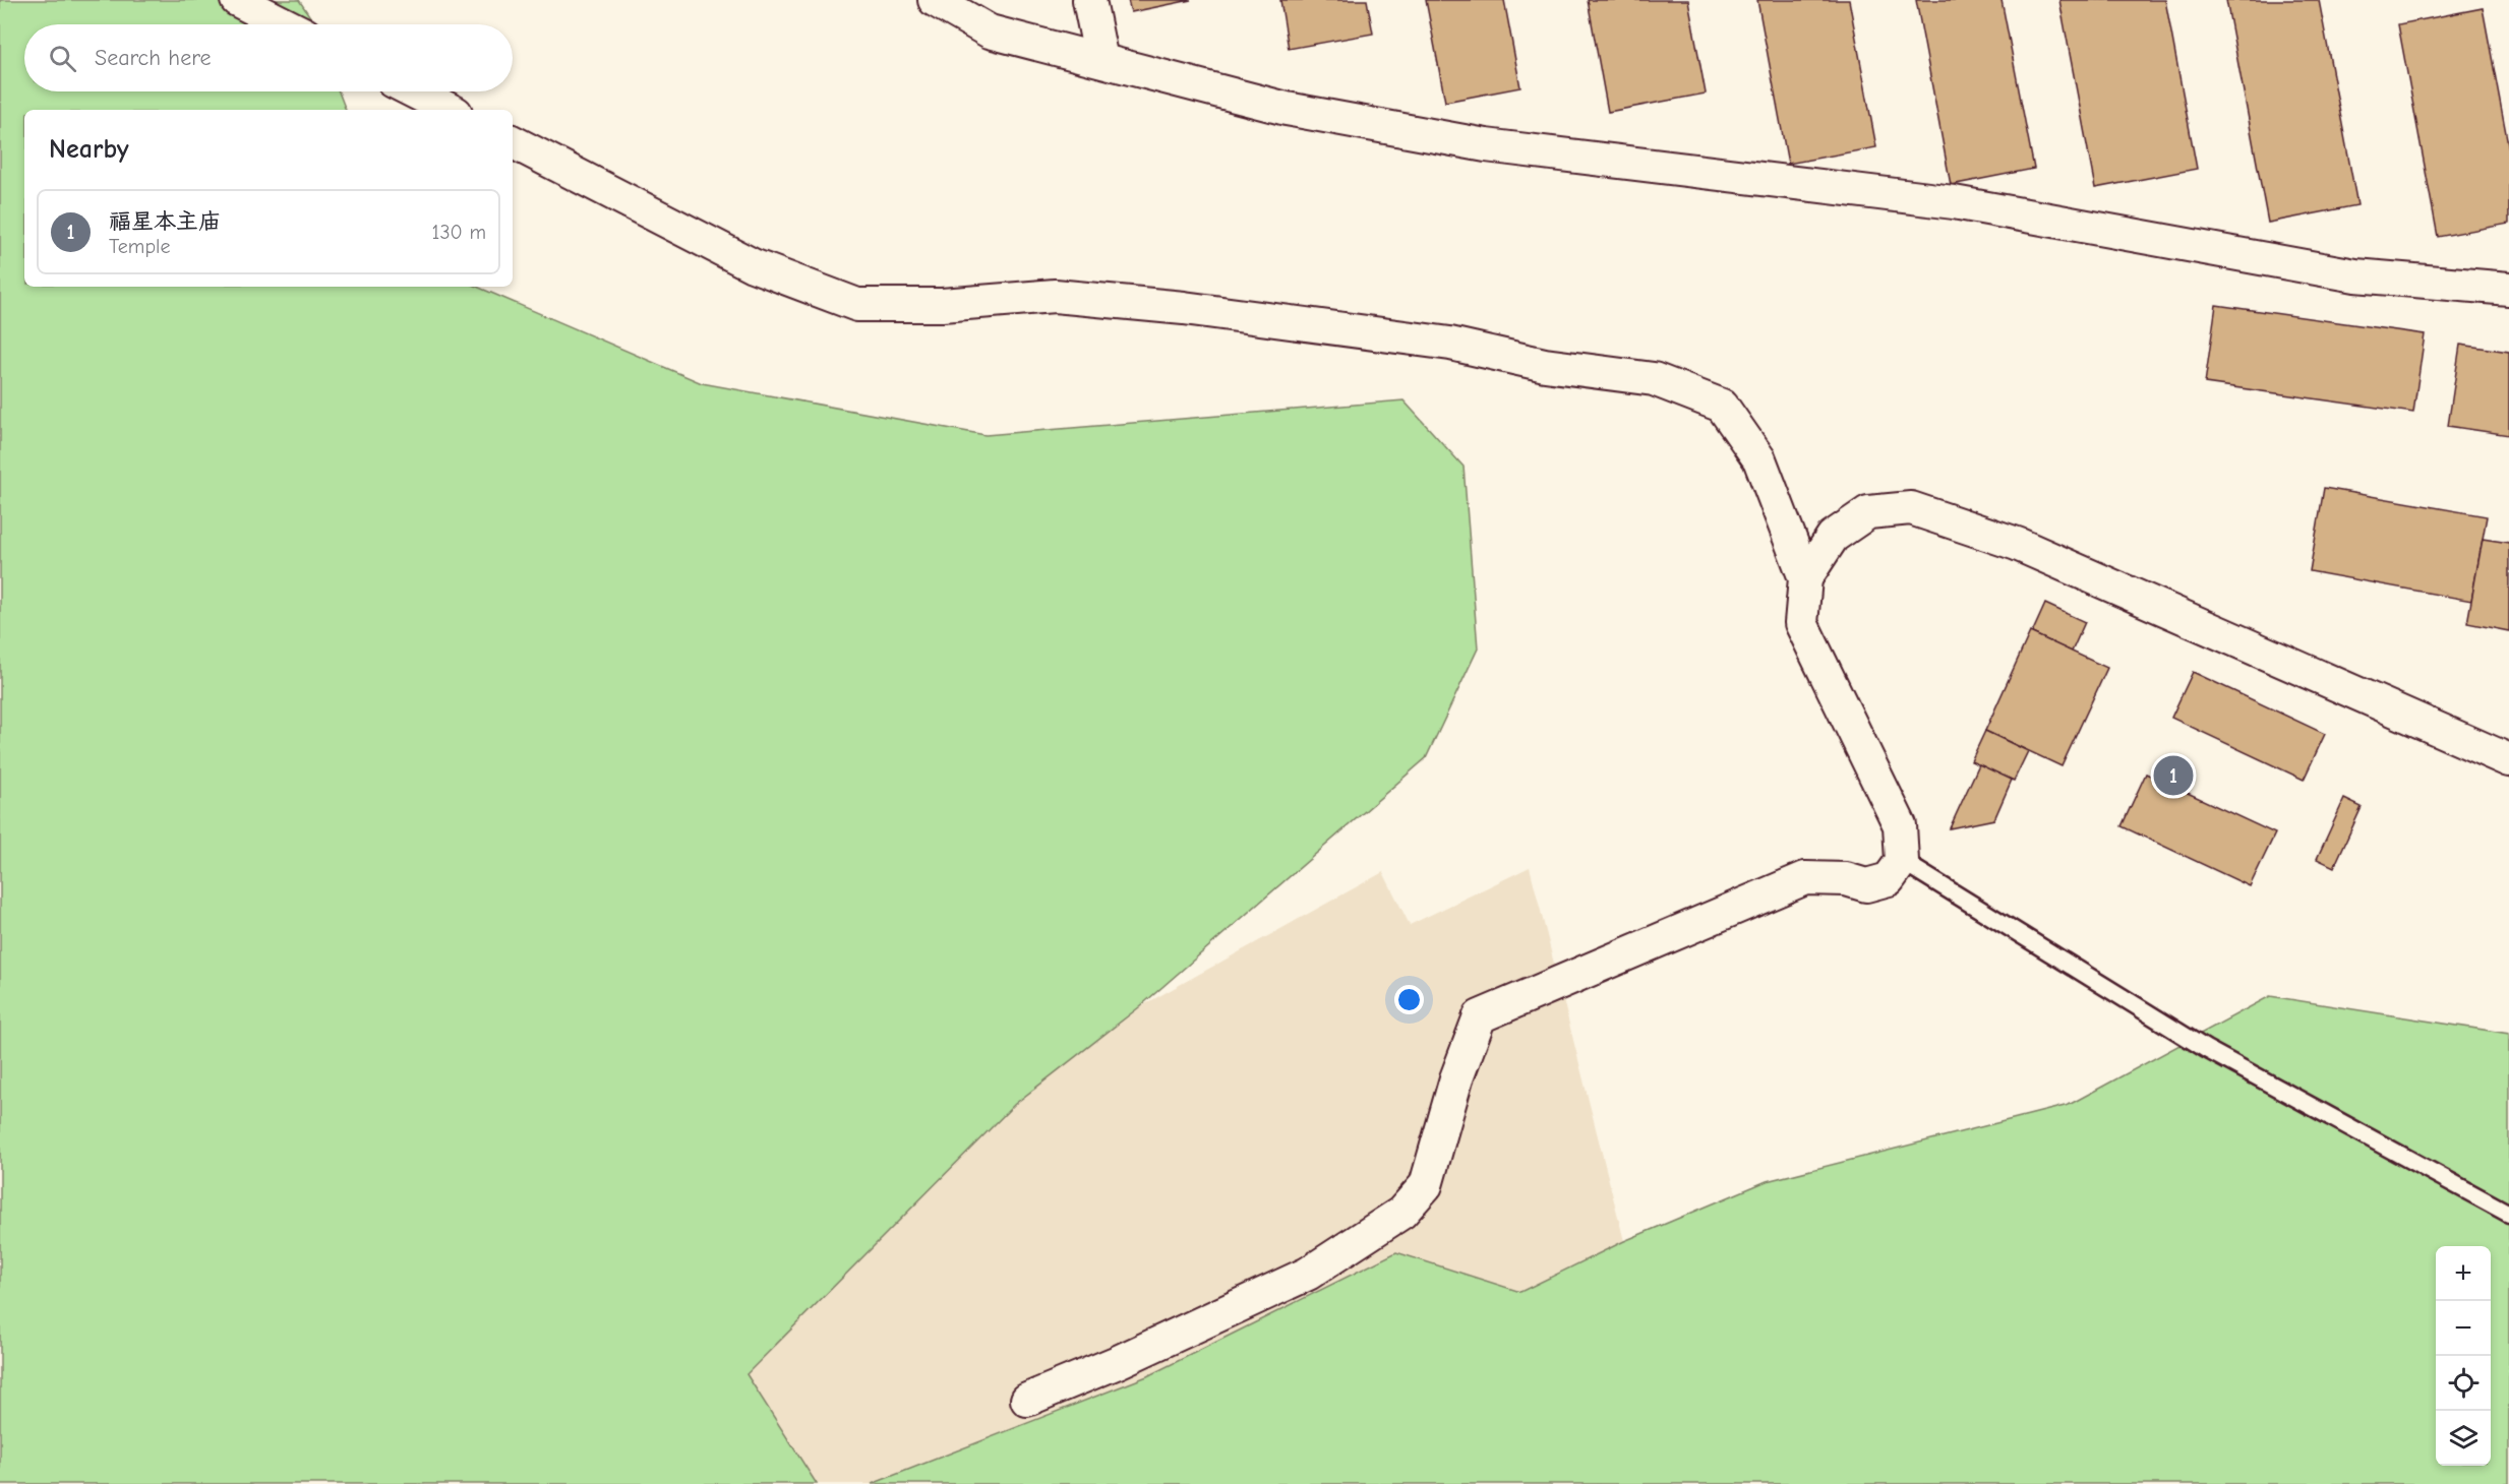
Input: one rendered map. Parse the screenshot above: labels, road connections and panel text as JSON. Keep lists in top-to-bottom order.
{
  "page": {
    "search": "Search here",
    "heading": "Nearby",
    "list": [
      {
        "mark": "1",
        "name": "福星本主庙",
        "note": "Temple",
        "value": "130 m"
      }
    ],
    "pins": "1",
    "map_buttons": ["+", "−"]
  }
}
